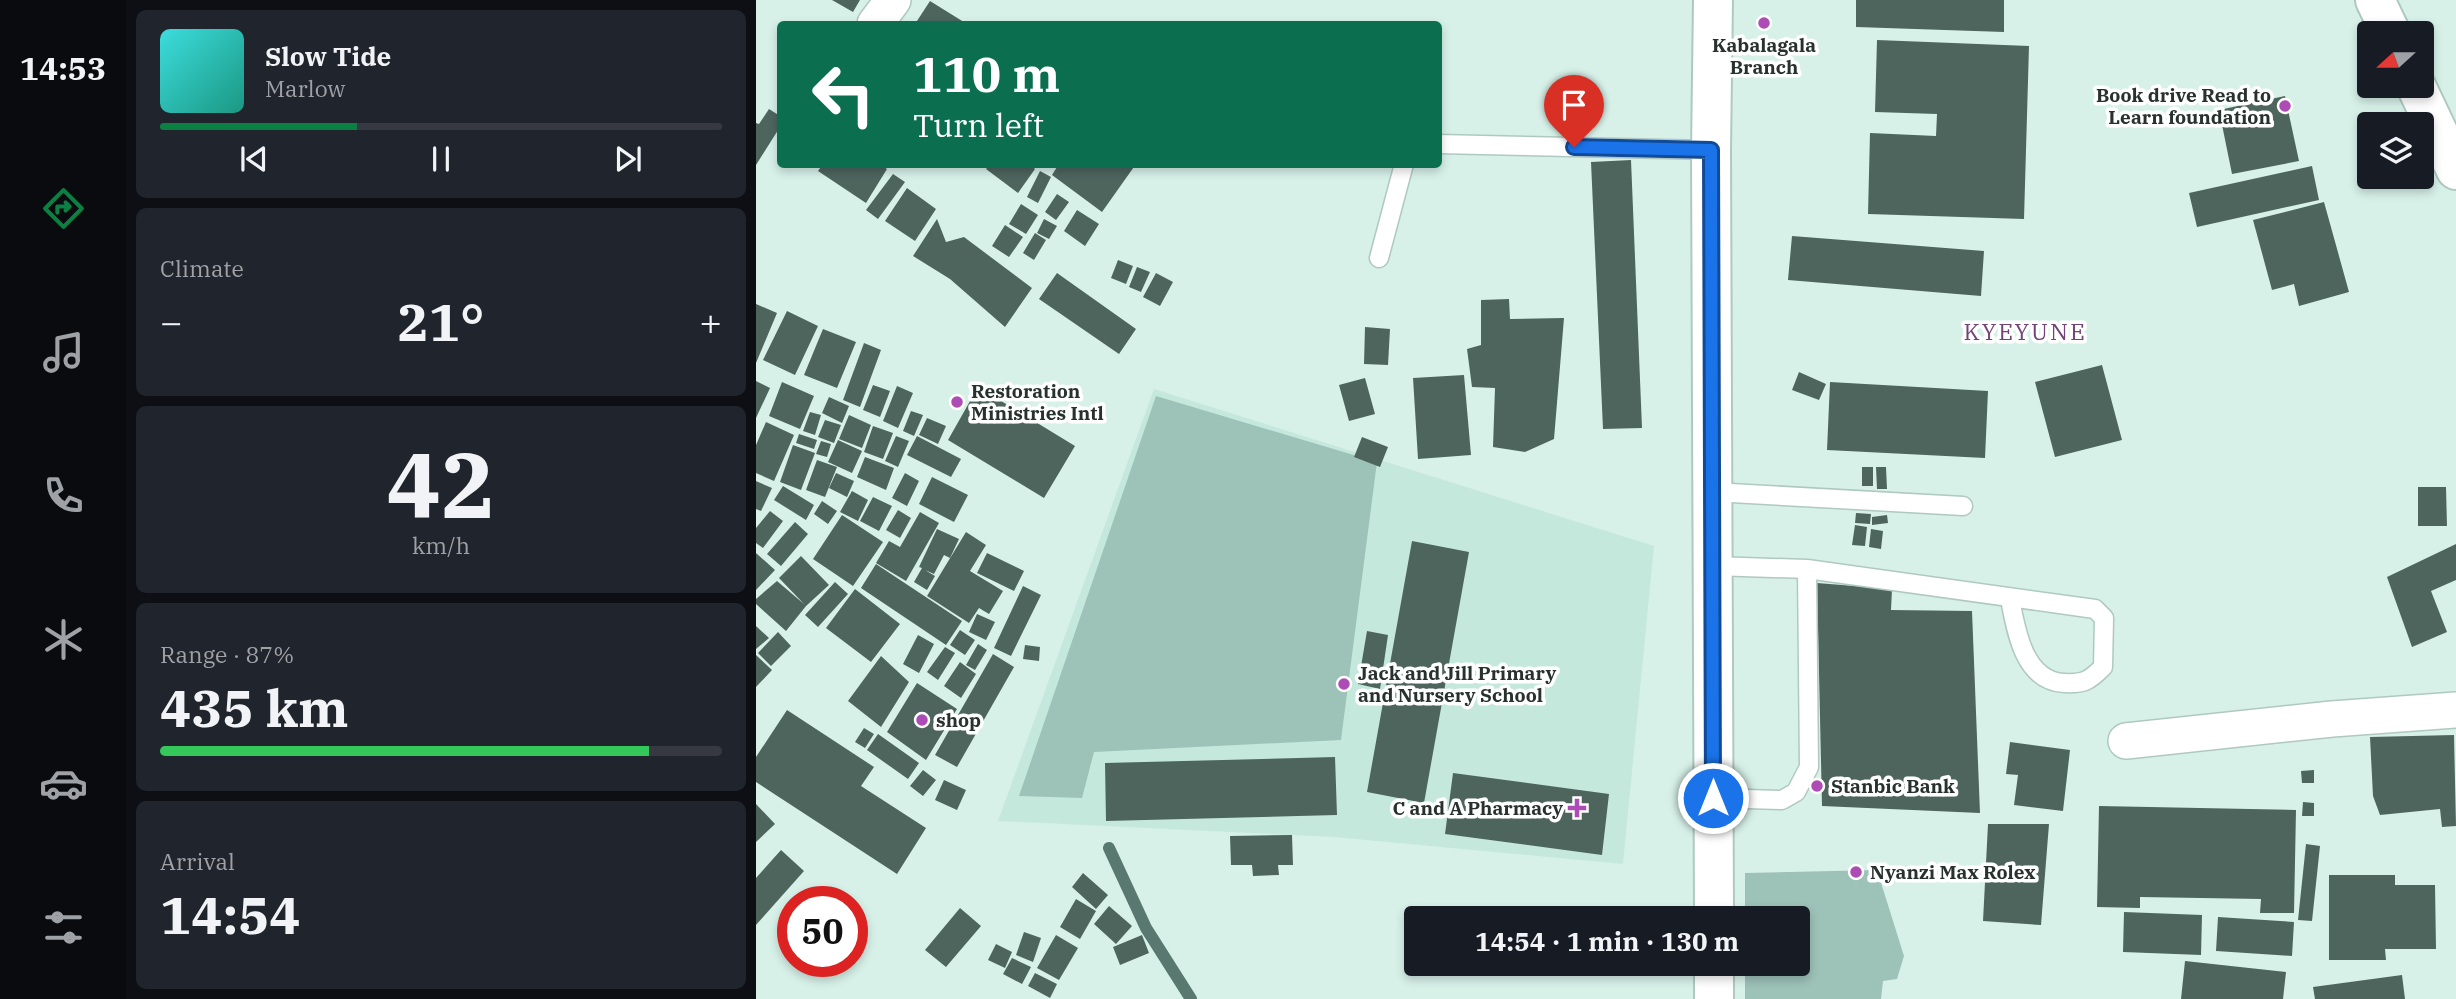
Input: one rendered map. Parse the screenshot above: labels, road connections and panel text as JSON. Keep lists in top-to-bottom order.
{
  "districts": ["KYEYUNE"],
  "places": {
    "other": [
      "Kabalagala Branch",
      "Book drive Read to Learn foundation",
      "Restoration Ministries Intl",
      "Jack and Jill Primary and Nursery School",
      "shop",
      "Stanbic Bank",
      "Nyanzi Max Rolex"
    ],
    "health": ["C and A Pharmacy"]
  },
  "north": "left",
  "page": {
    "tabs": "14:53",
    "turn": ["110 m", "Turn left"],
    "song": ["Slow Tide", "Marlow"],
    "tile": [
      "Climate",
      ["42", "km/h"],
      ["Range · 87%", "435 km"],
      ["Arrival", "14:54"]
    ],
    "heat": ["−", "21°", "+"],
    "limit": "50",
    "trip": "14:54 · 1 min · 130 m"
  }
}
